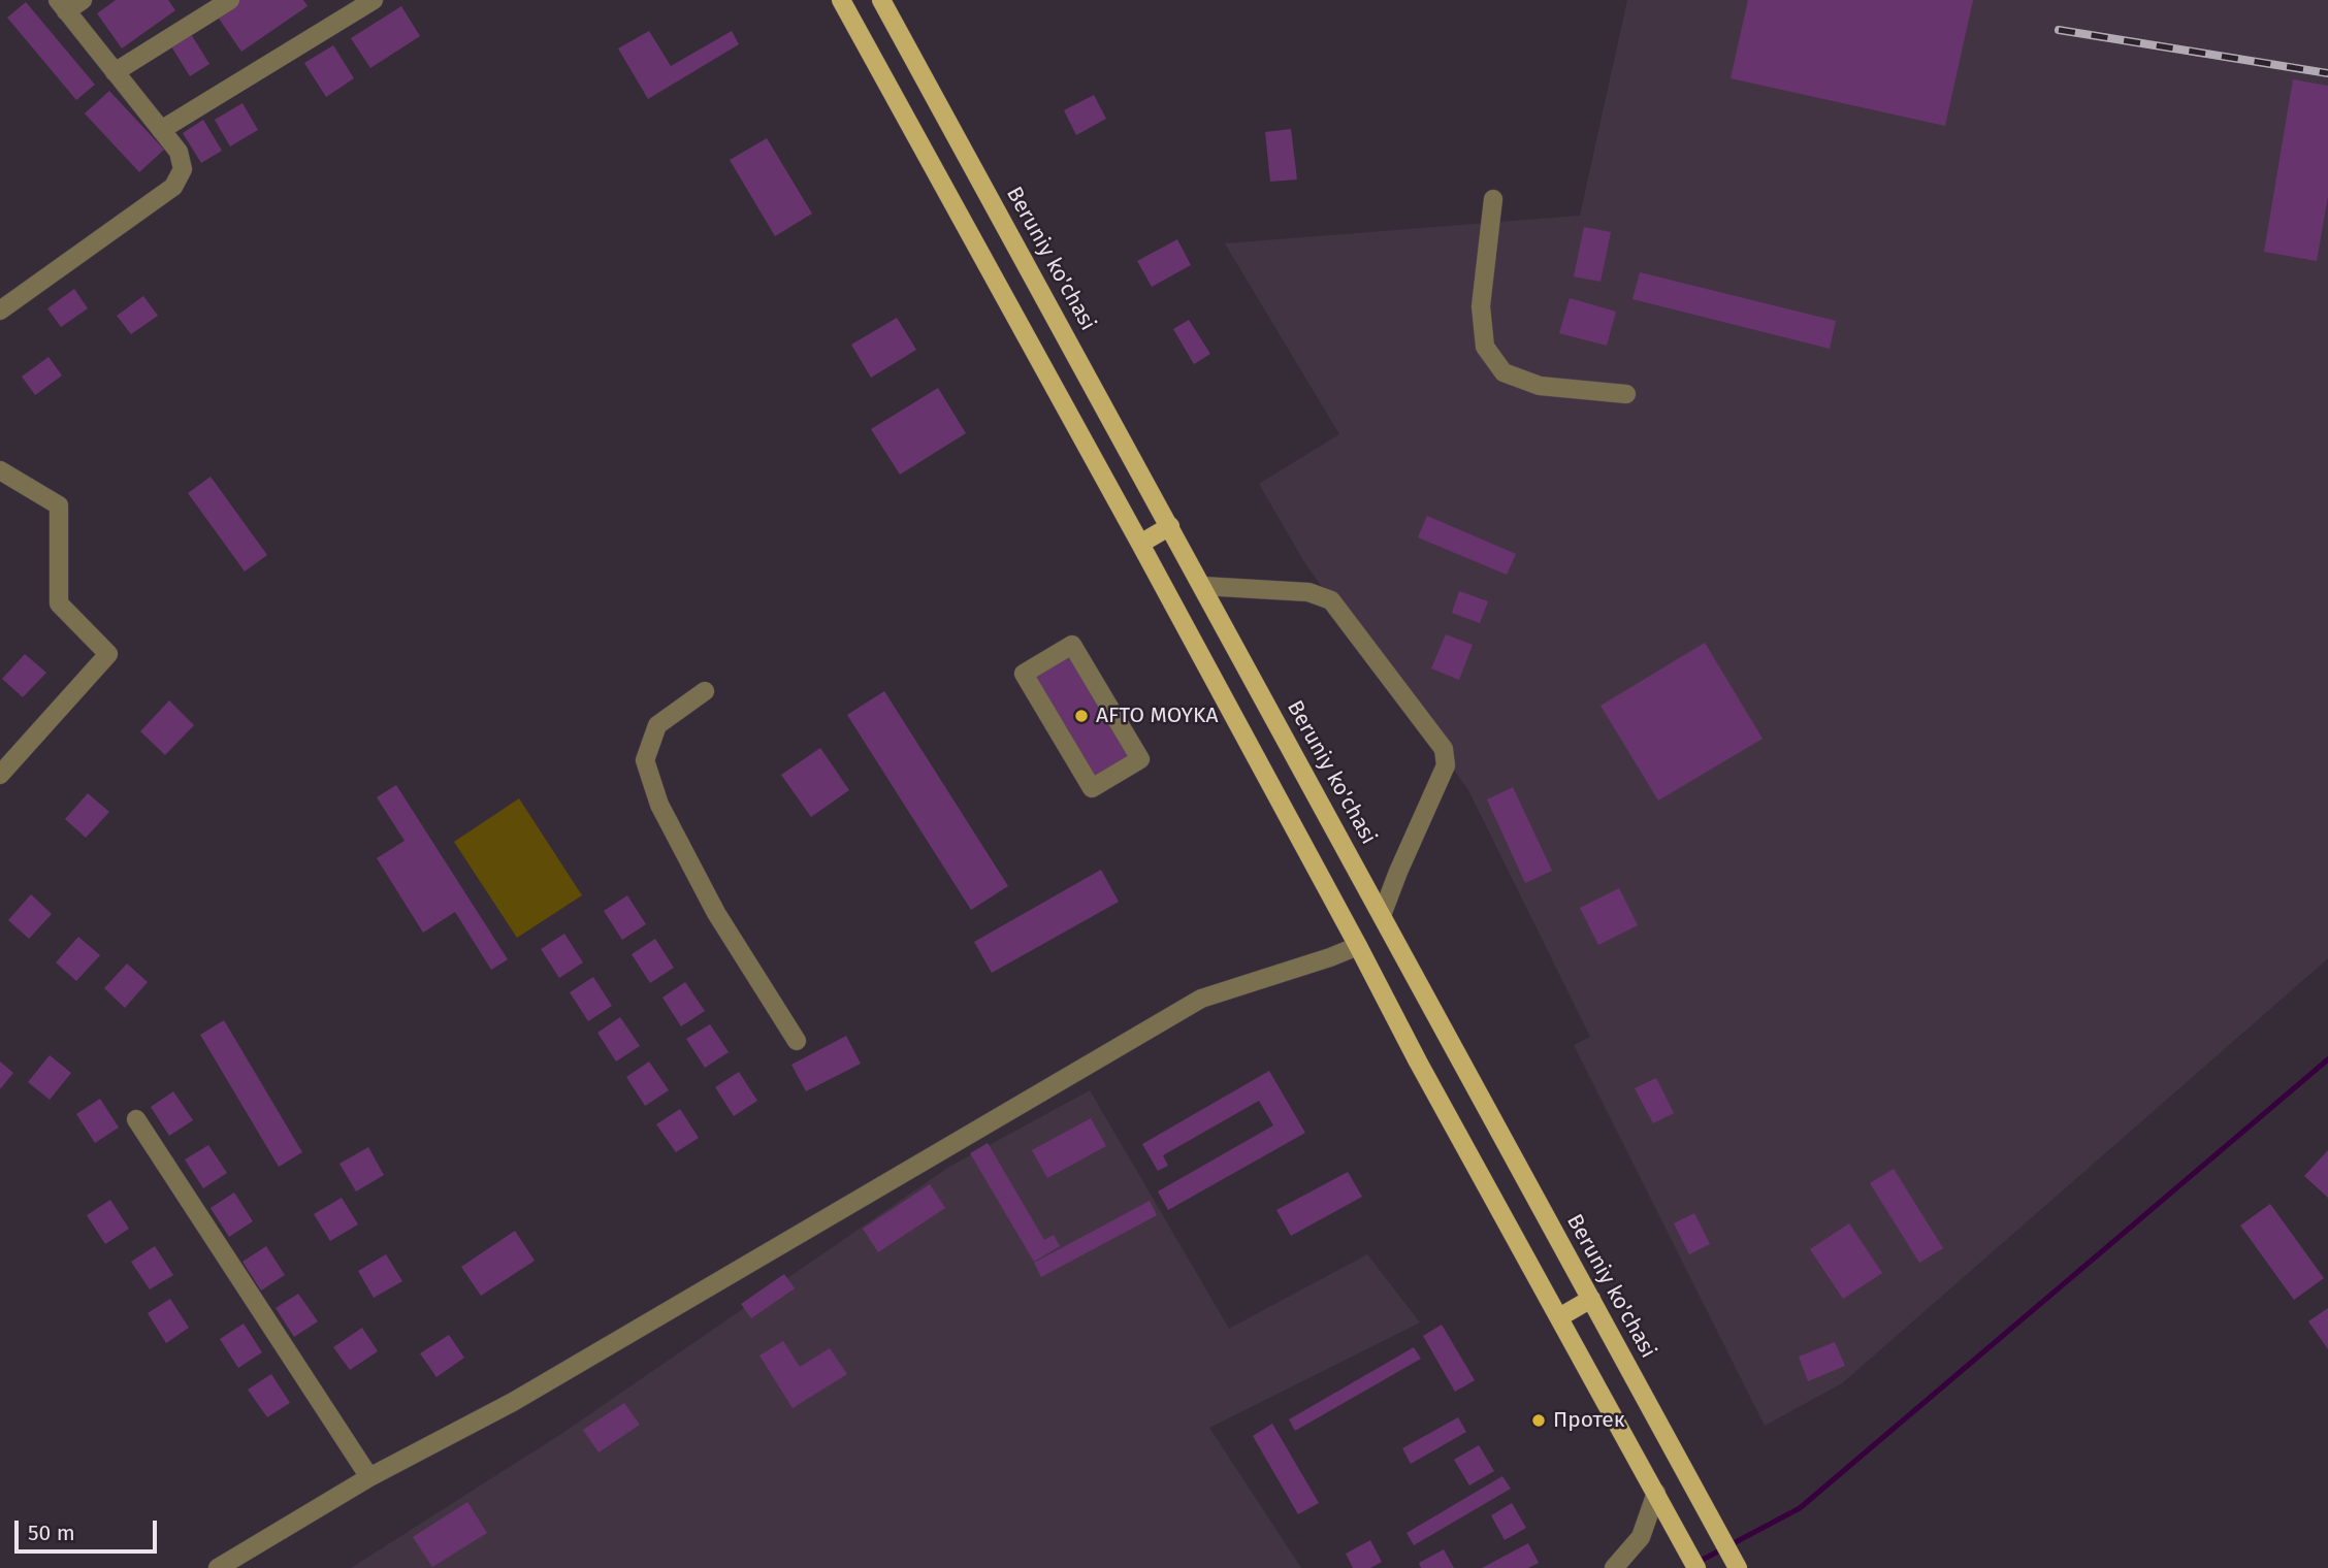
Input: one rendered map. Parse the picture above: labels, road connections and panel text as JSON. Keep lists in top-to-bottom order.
{
  "streets": {
    "main road": ["Beruniy ko'chasi"]
  },
  "places": ["AFTO MOYKA", "Протек"],
  "scale_bar": "50 m"
}
